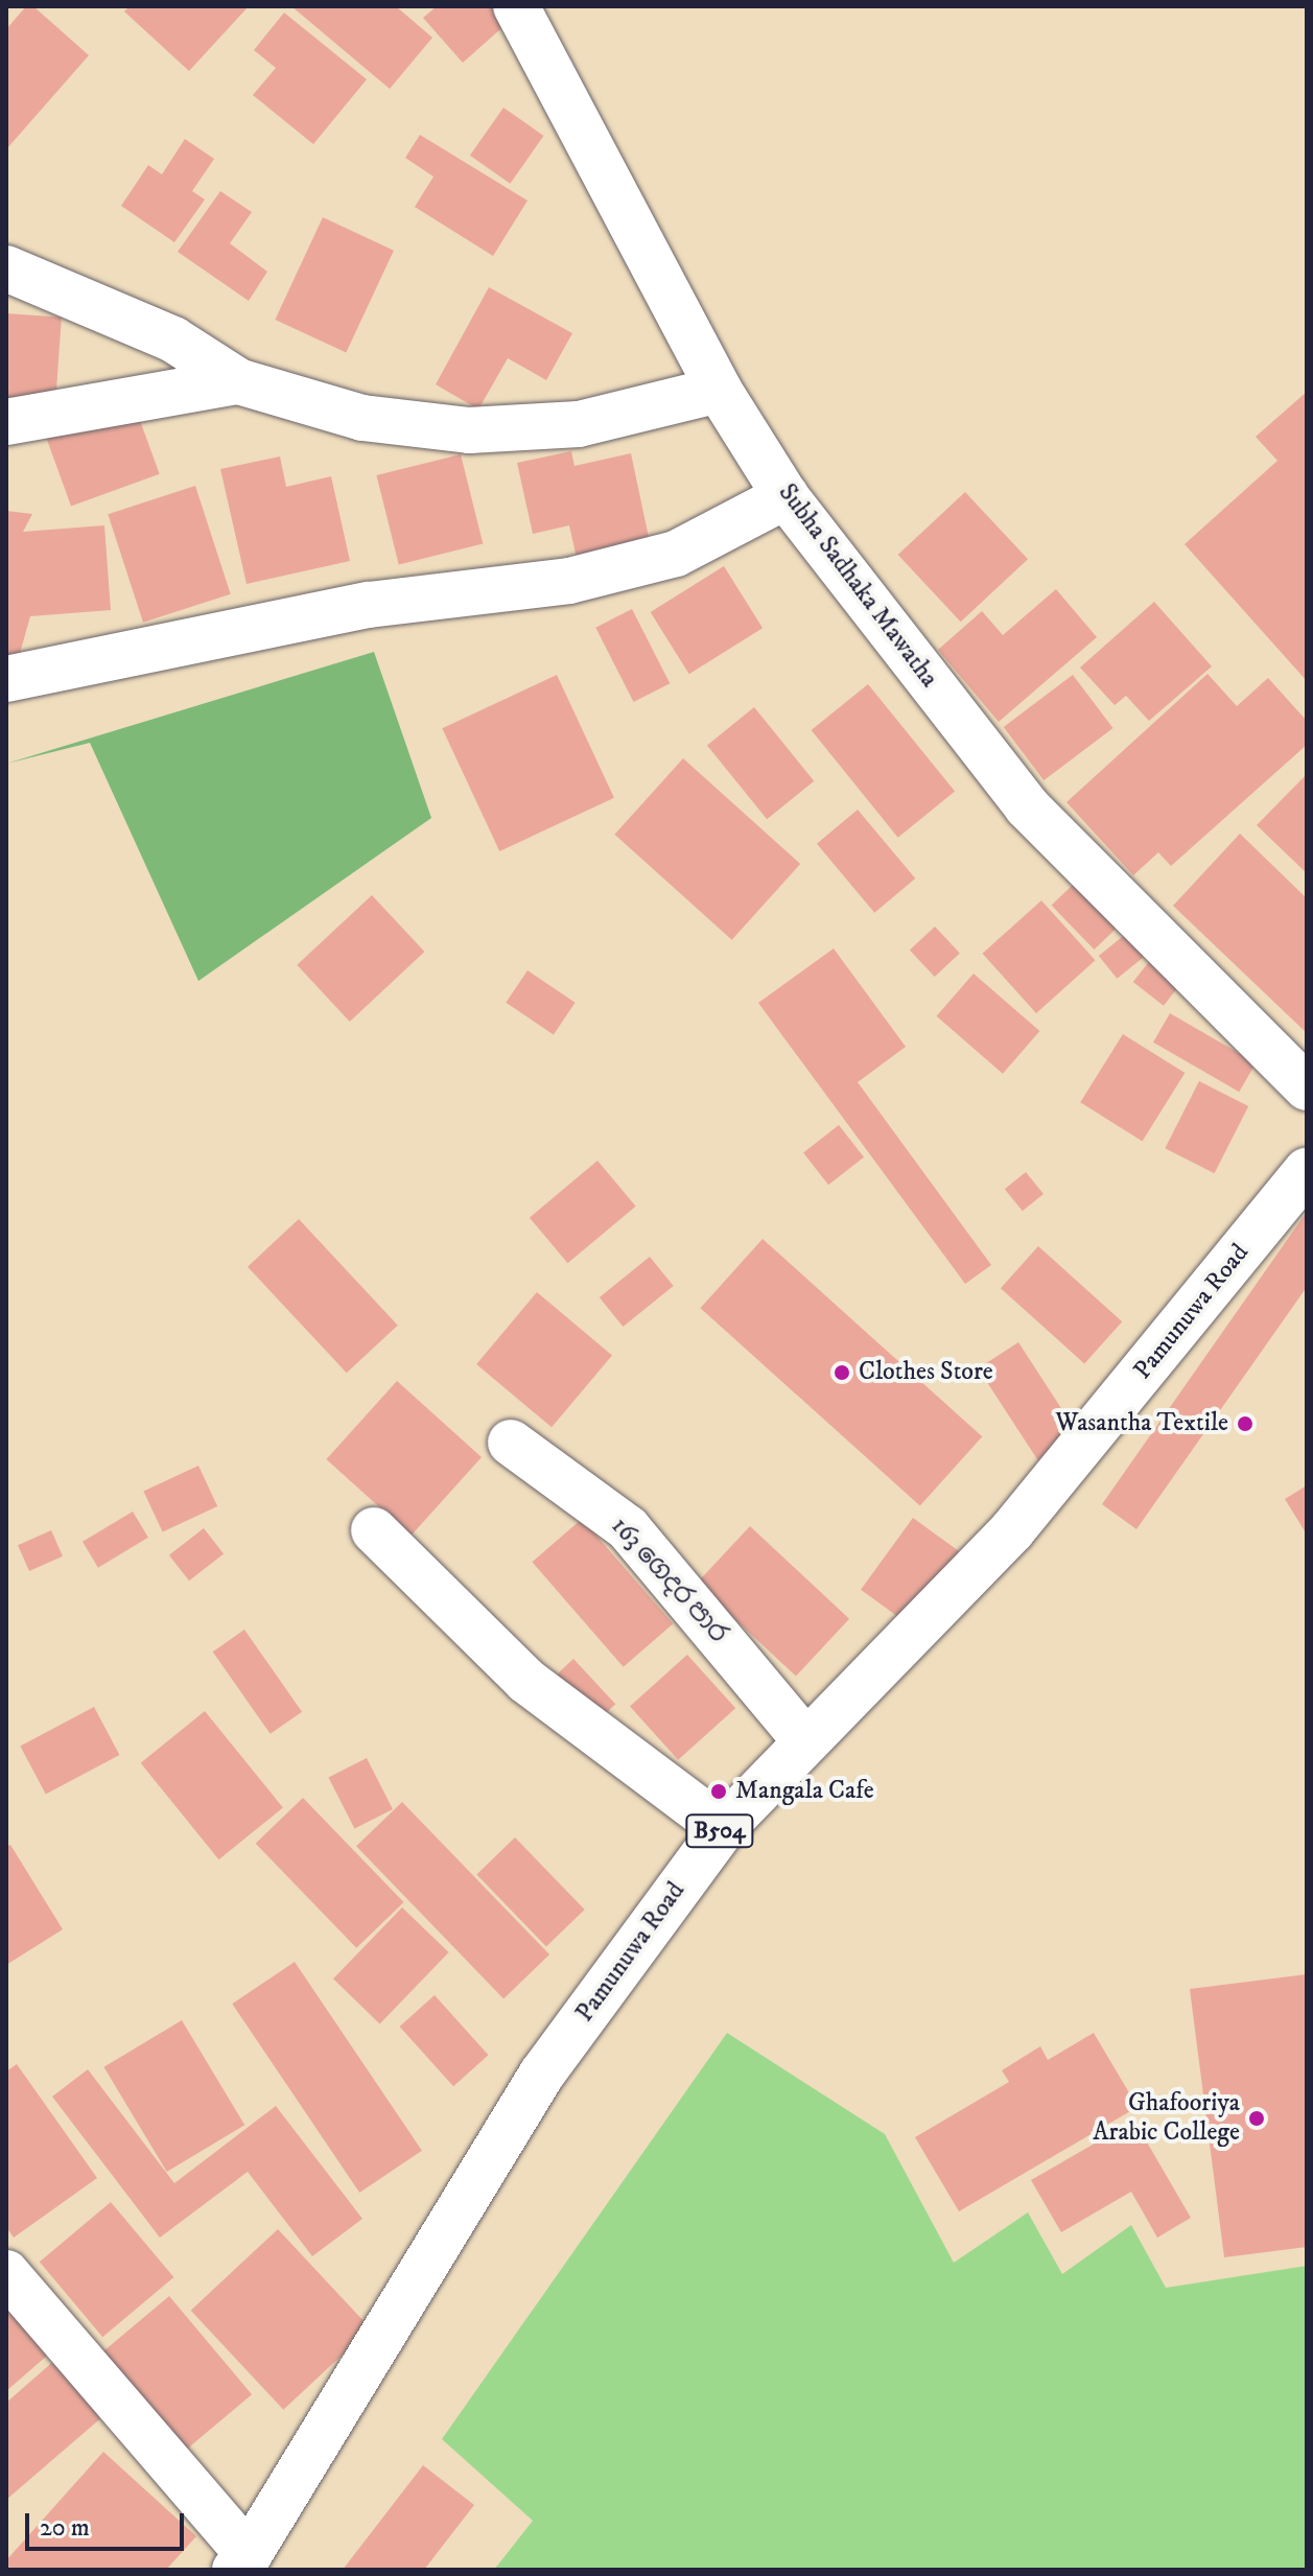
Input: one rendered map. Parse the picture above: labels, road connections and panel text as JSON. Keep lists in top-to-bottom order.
{
  "streets": {
    "street": [
      "Subha Sadhaka Mawatha",
      "Pamunuwa Road",
      "163 ගෙදර පාර",
      "B504"
    ]
  },
  "crossings": [
    ["Pamunuwa Road", "163 ගෙදර පාර"]
  ],
  "places": [
    "Clothes Store",
    "Wasantha Textile",
    "Mangala Cafe",
    "Ghafooriya Arabic College"
  ],
  "scale_bar": "20 m"
}
